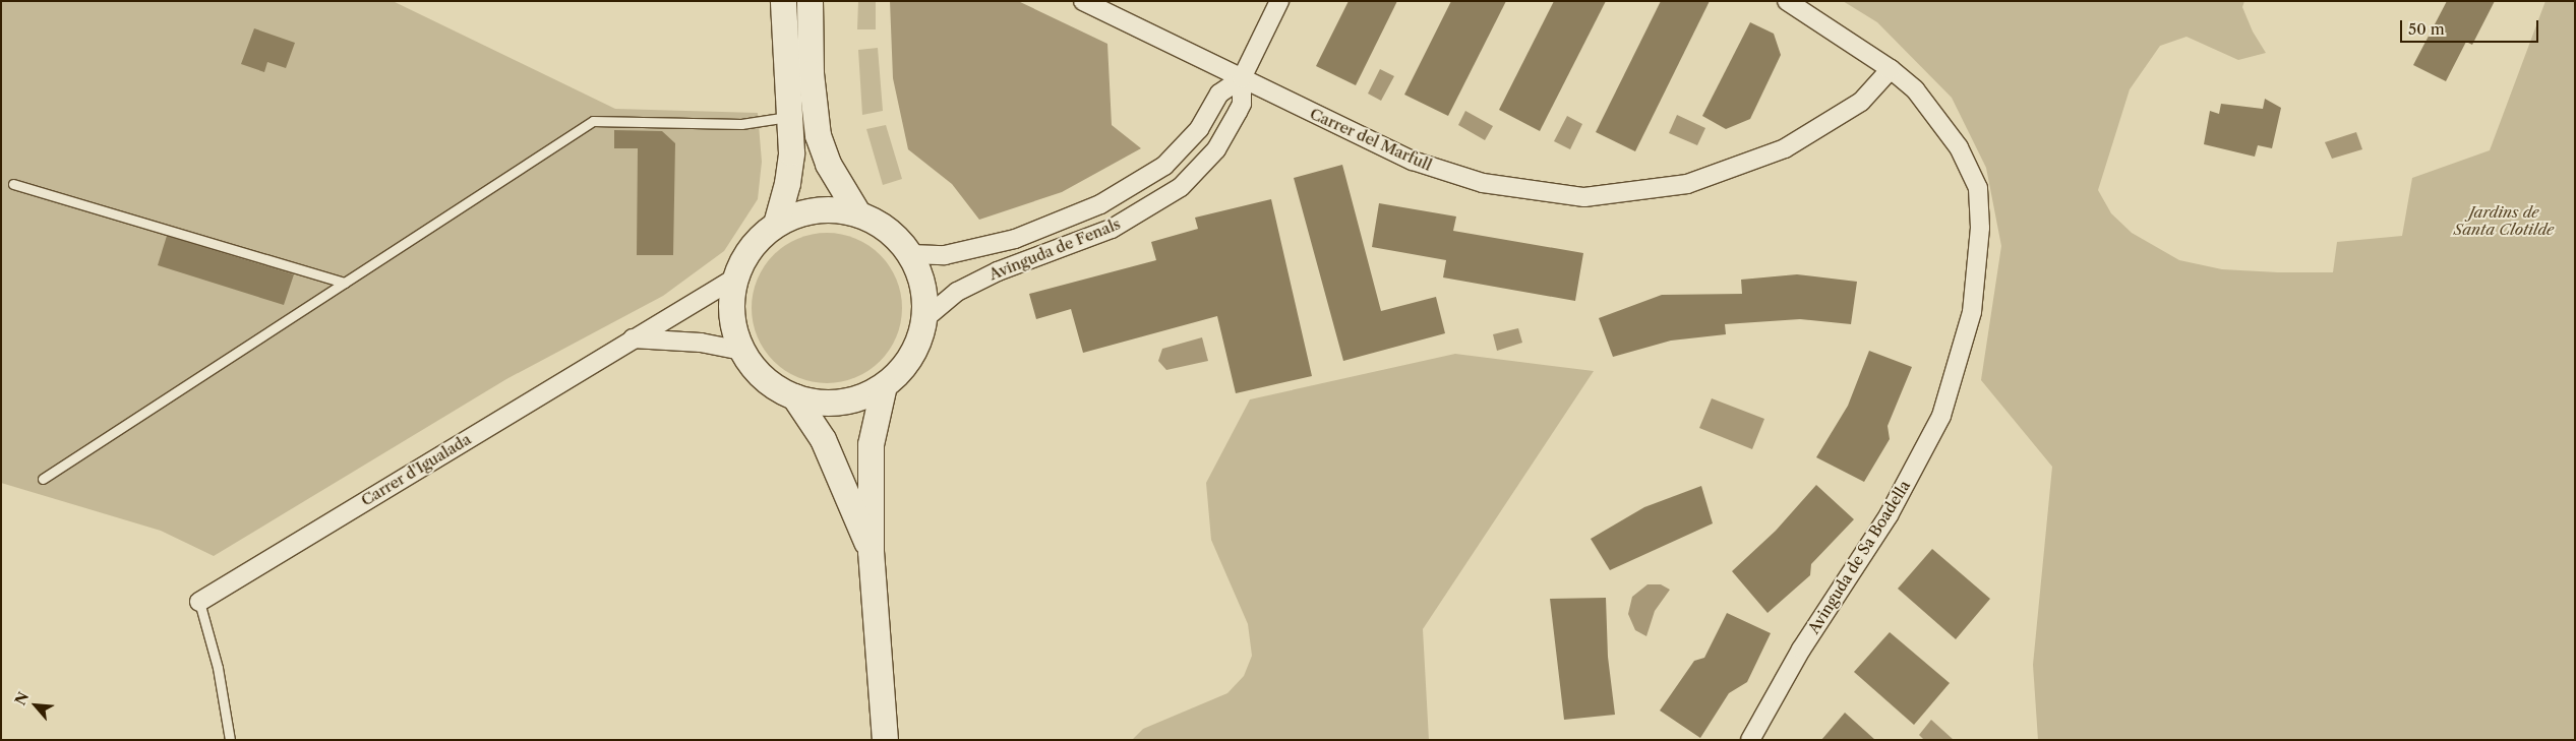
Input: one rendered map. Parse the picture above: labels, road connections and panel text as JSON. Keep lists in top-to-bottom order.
{
  "streets": {
    "street": [
      "Carrer del Marfull",
      "Avinguda de Fenals",
      "Carrer d'Igualada",
      "Avinguda de Sa Boadella"
    ]
  },
  "crossings": [
    ["Carrer del Marfull", "Avinguda de Fenals"],
    ["Carrer del Marfull", "Avinguda de Sa Boadella"]
  ],
  "parks": ["Jardins de Santa Clotilde"],
  "scale_bar": "50 m",
  "north": "top left"
}
